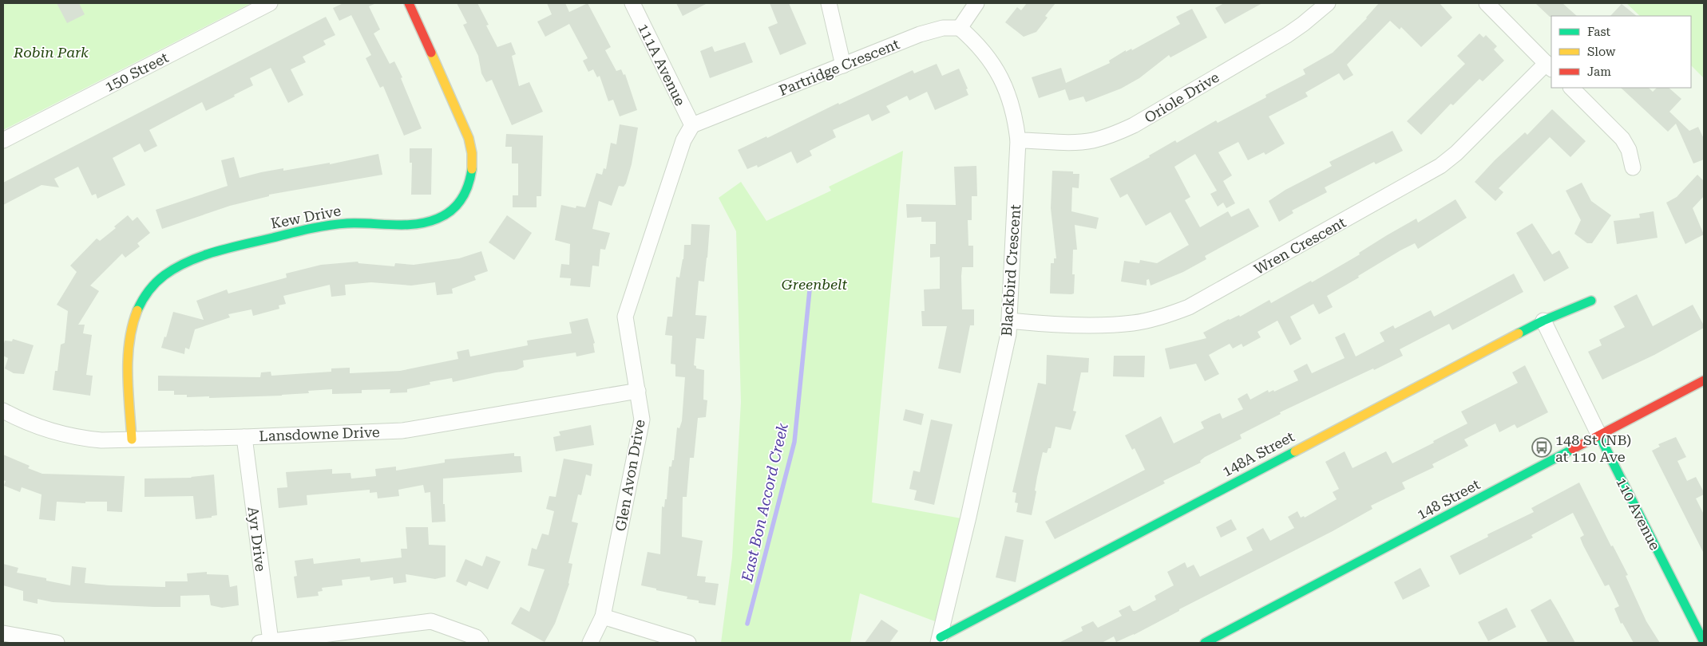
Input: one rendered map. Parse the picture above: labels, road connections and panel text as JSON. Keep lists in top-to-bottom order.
{
  "streets": {
    "street": [
      "111A Avenue",
      "Partridge Crescent",
      "150 Street",
      "Oriole Drive",
      "Kew Drive",
      "Wren Crescent",
      "Blackbird Crescent",
      "Lansdowne Drive",
      "148A Street",
      "Glen Avon Drive",
      "148 Street",
      "110 Avenue",
      "Ayr Drive"
    ]
  },
  "crossings": [
    ["111A Avenue", "Partridge Crescent"],
    ["111A Avenue", "Glen Avon Drive"],
    ["Partridge Crescent", "Blackbird Crescent"],
    ["Partridge Crescent", "Glen Avon Drive"],
    ["Oriole Drive", "Blackbird Crescent"],
    ["Kew Drive", "Lansdowne Drive"],
    ["Wren Crescent", "Blackbird Crescent"],
    ["Blackbird Crescent", "148A Street"],
    ["Lansdowne Drive", "Glen Avon Drive"],
    ["Lansdowne Drive", "Ayr Drive"],
    ["148A Street", "110 Avenue"],
    ["148 Street", "110 Avenue"]
  ],
  "water": ["East Bon Accord Creek"],
  "parks": ["Robin Park", "Greenbelt"],
  "places": {
    "bus stop": ["148 St (NB) at 110 Ave"]
  },
  "legend": ["Fast", "Slow", "Jam"]
}
